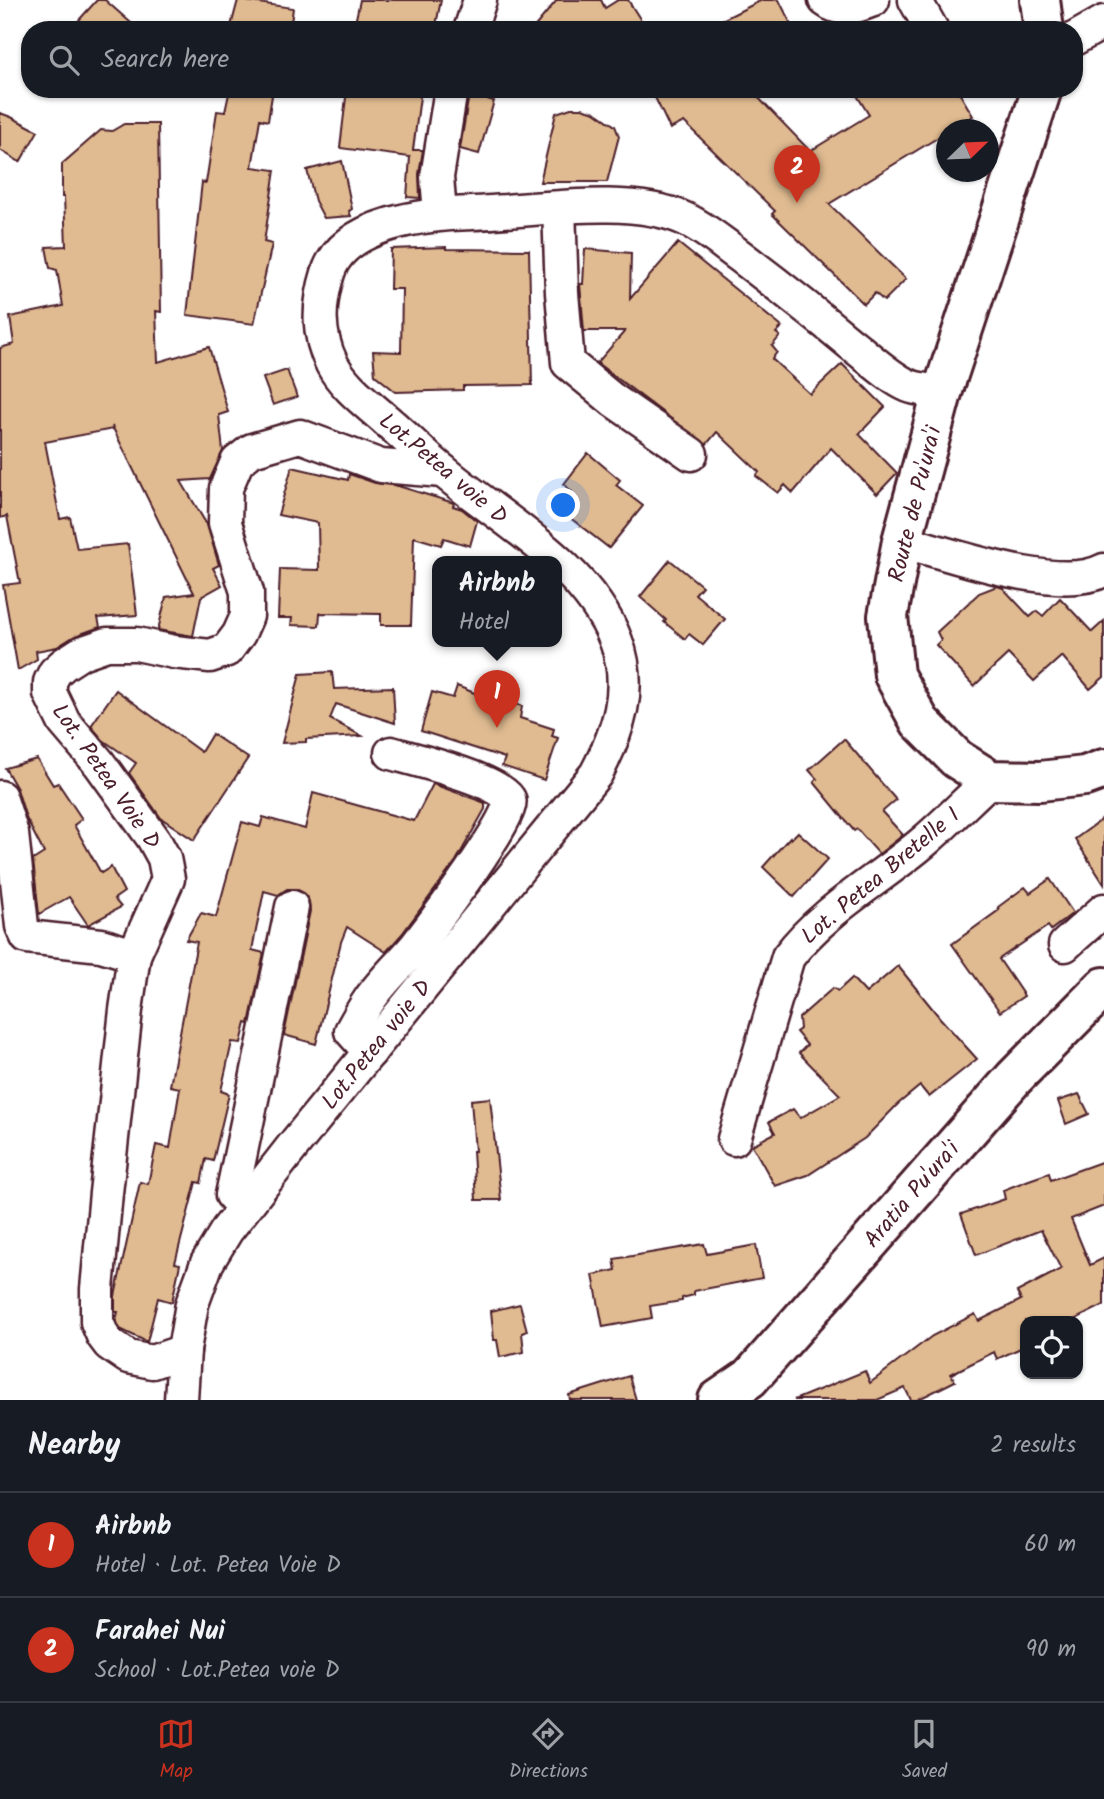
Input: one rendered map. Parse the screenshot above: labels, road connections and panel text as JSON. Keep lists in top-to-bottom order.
{
  "streets": {
    "main road": ["Route de Pu'ura'i", "Aratia Pu'ura'i"],
    "street": ["Lot.Petea voie D", "Lot. Petea Voie D", "Lot. Petea Bretelle I"]
  },
  "crossings": [
    ["Lot.Petea voie D", "Route de Pu'ura'i"],
    ["Lot.Petea voie D", "Lot. Petea Voie D"],
    ["Route de Pu'ura'i", "Lot. Petea Bretelle I"]
  ],
  "north": "top right",
  "page": {
    "search": "Search here",
    "pins": ["2", "1"],
    "popup": ["Airbnb", "Hotel"],
    "heading": ["Nearby", "2 results"],
    "list": [
      {
        "mark": "1",
        "name": "Airbnb",
        "note": "Hotel · Lot. Petea Voie D",
        "value": "60 m"
      },
      {
        "mark": "2",
        "name": "Farahei Nui",
        "note": "School · Lot.Petea voie D",
        "value": "90 m"
      }
    ],
    "nav": ["Map", "Directions", "Saved"]
  }
}
